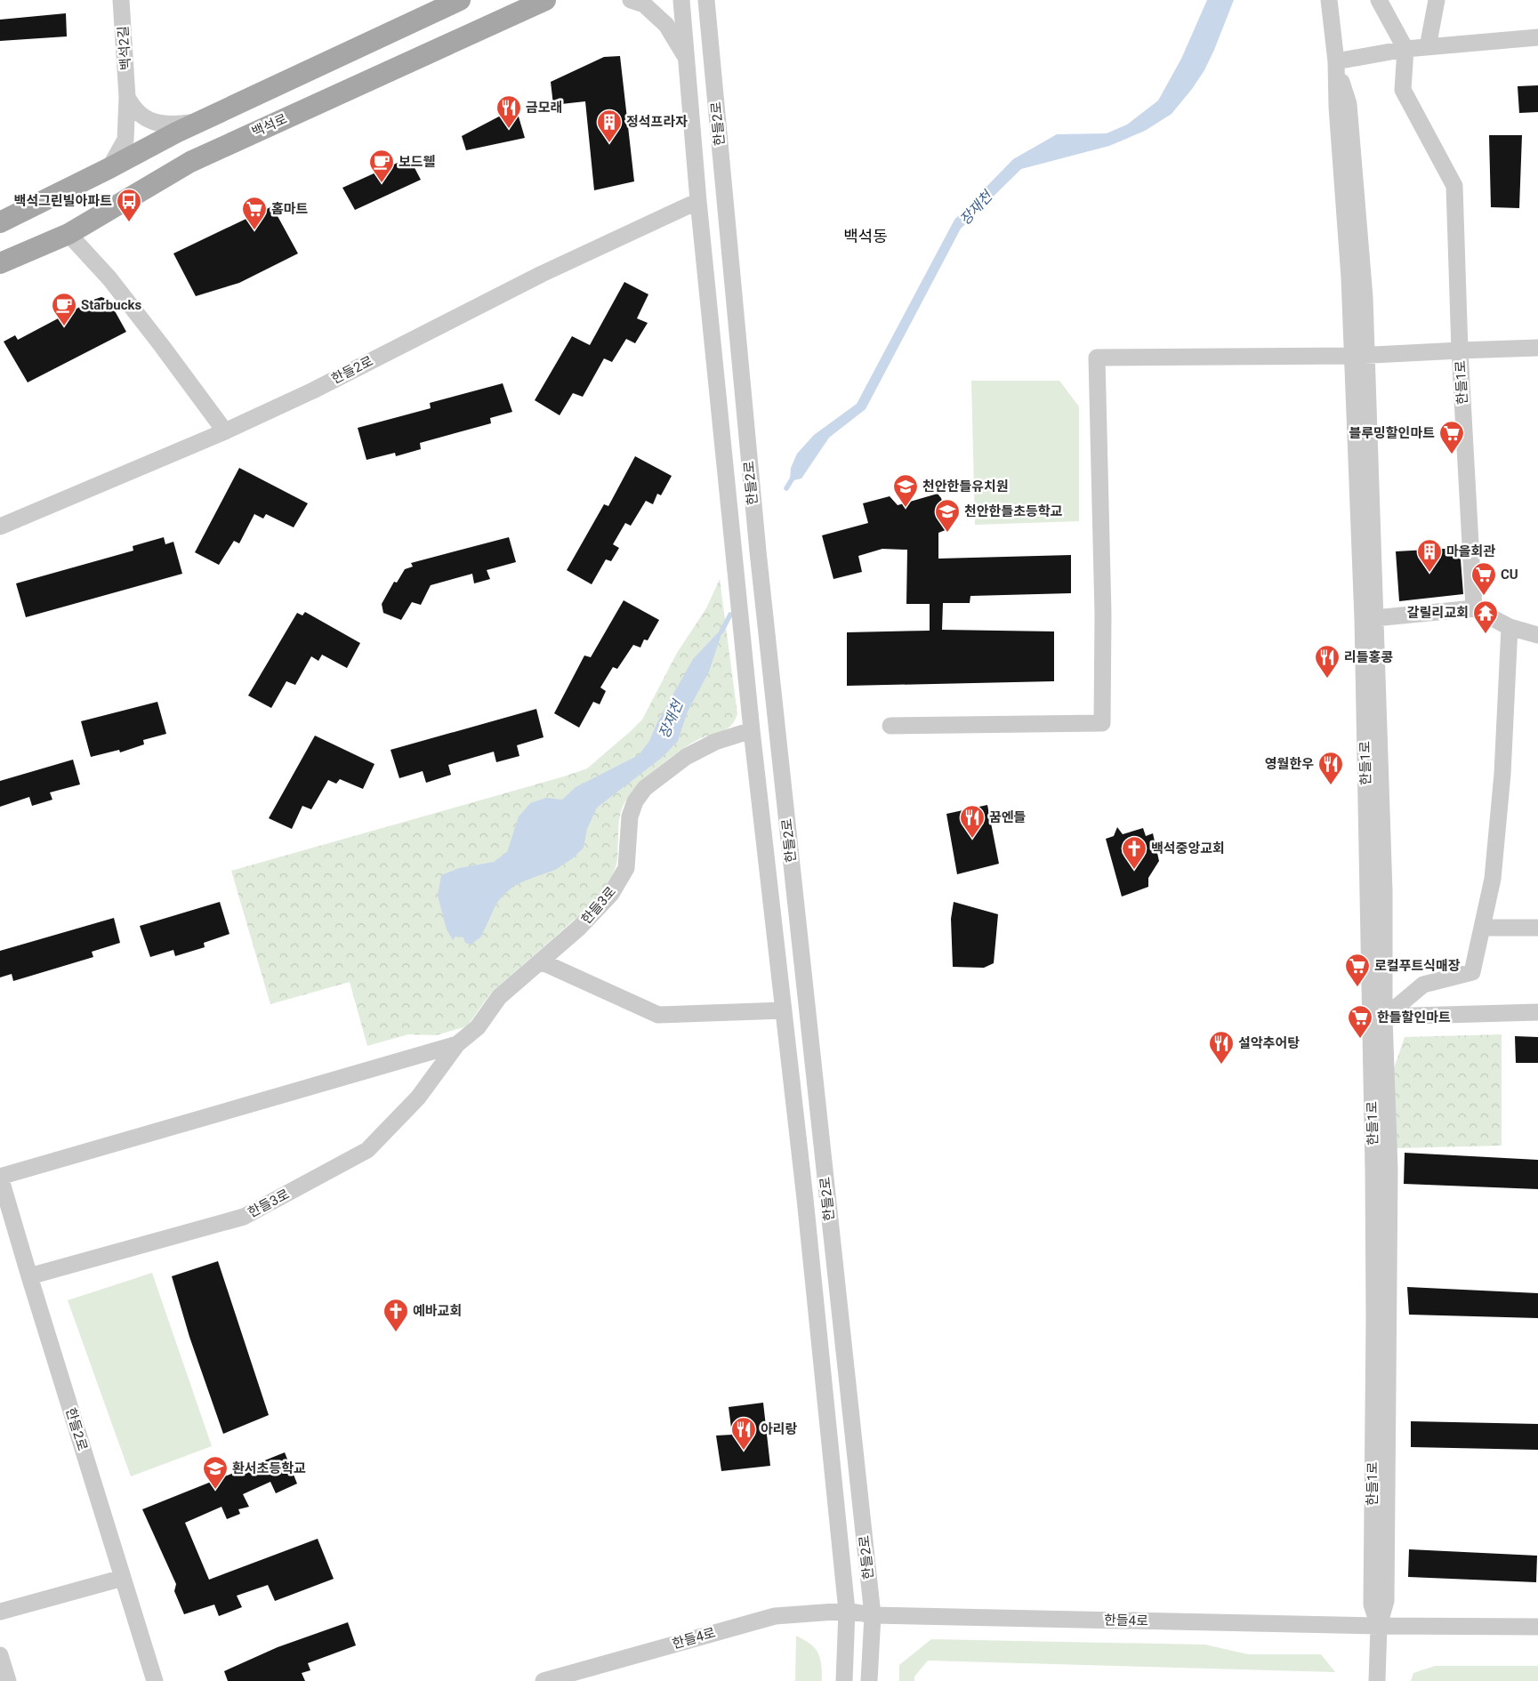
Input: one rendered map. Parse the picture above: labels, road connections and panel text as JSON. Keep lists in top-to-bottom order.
{
  "streets": {
    "main road": ["백석로"],
    "street": [
      "백석2길",
      "한들2로",
      "한들1로",
      "한들3로",
      "한들4로"
    ]
  },
  "crossings": [
    ["한들2로", "한들3로"],
    ["한들2로", "한들4로"],
    ["한들1로", "한들4로"]
  ],
  "districts": ["백석동"],
  "water": ["장재천"],
  "places": {
    "restaurant": [
      "금모래",
      "리틀홍콩",
      "영월한우",
      "꿈엔들",
      "설악추어탕",
      "아리랑"
    ],
    "building": ["정석프라자", "마을회관"],
    "cafe": ["보드웰", "Starbucks"],
    "bus stop": ["백석그린빌아파트"],
    "supermarket": [
      "홈마트",
      "블루밍할인마트",
      "CU",
      "로컬푸트식매장",
      "한들할인마트"
    ],
    "school or university": ["천안한들유치원", "천안한들초등학교", "환서초등학교"],
    "temple": ["갈릴리교회"],
    "church": ["백석중앙교회", "예바교회"]
  }
}
